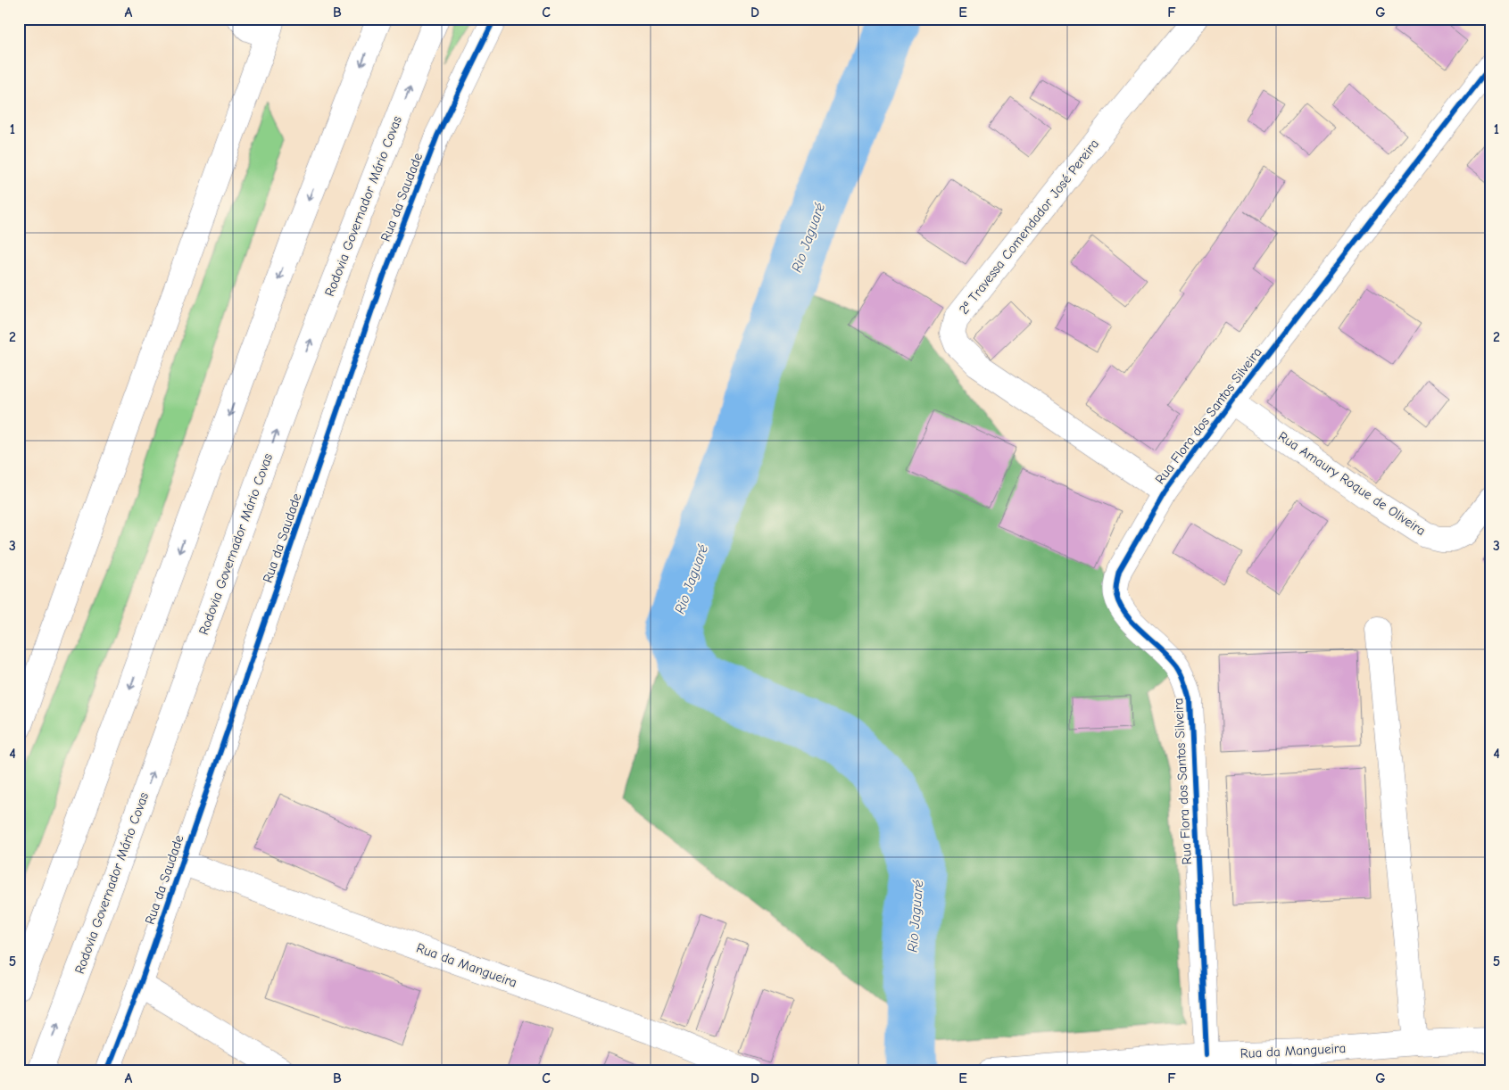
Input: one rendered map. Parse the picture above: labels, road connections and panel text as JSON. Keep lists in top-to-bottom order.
{
  "streets": {
    "main road": [
      "Rua da Saudade",
      "Rodovia Governador Mário Covas",
      "2ª Travessa Comendador José Pereira",
      "Rua Flora dos Santos Silveira",
      "Rua Amaury Roque de Oliveira",
      "Rua da Mangueira"
    ]
  },
  "crossings": [
    ["Rua da Saudade", "Rua da Mangueira"],
    ["2ª Travessa Comendador José Pereira", "Rua Flora dos Santos Silveira"],
    ["Rua Flora dos Santos Silveira", "Rua Amaury Roque de Oliveira"],
    ["Rua Flora dos Santos Silveira", "Rua da Mangueira"]
  ],
  "water": ["Rio Jaguaré"],
  "grid": {
    "columns": [
      "A",
      "B",
      "C",
      "D",
      "E",
      "F",
      "G"
    ],
    "rows": [
      "1",
      "2",
      "3",
      "4",
      "5"
    ]
  }
}
